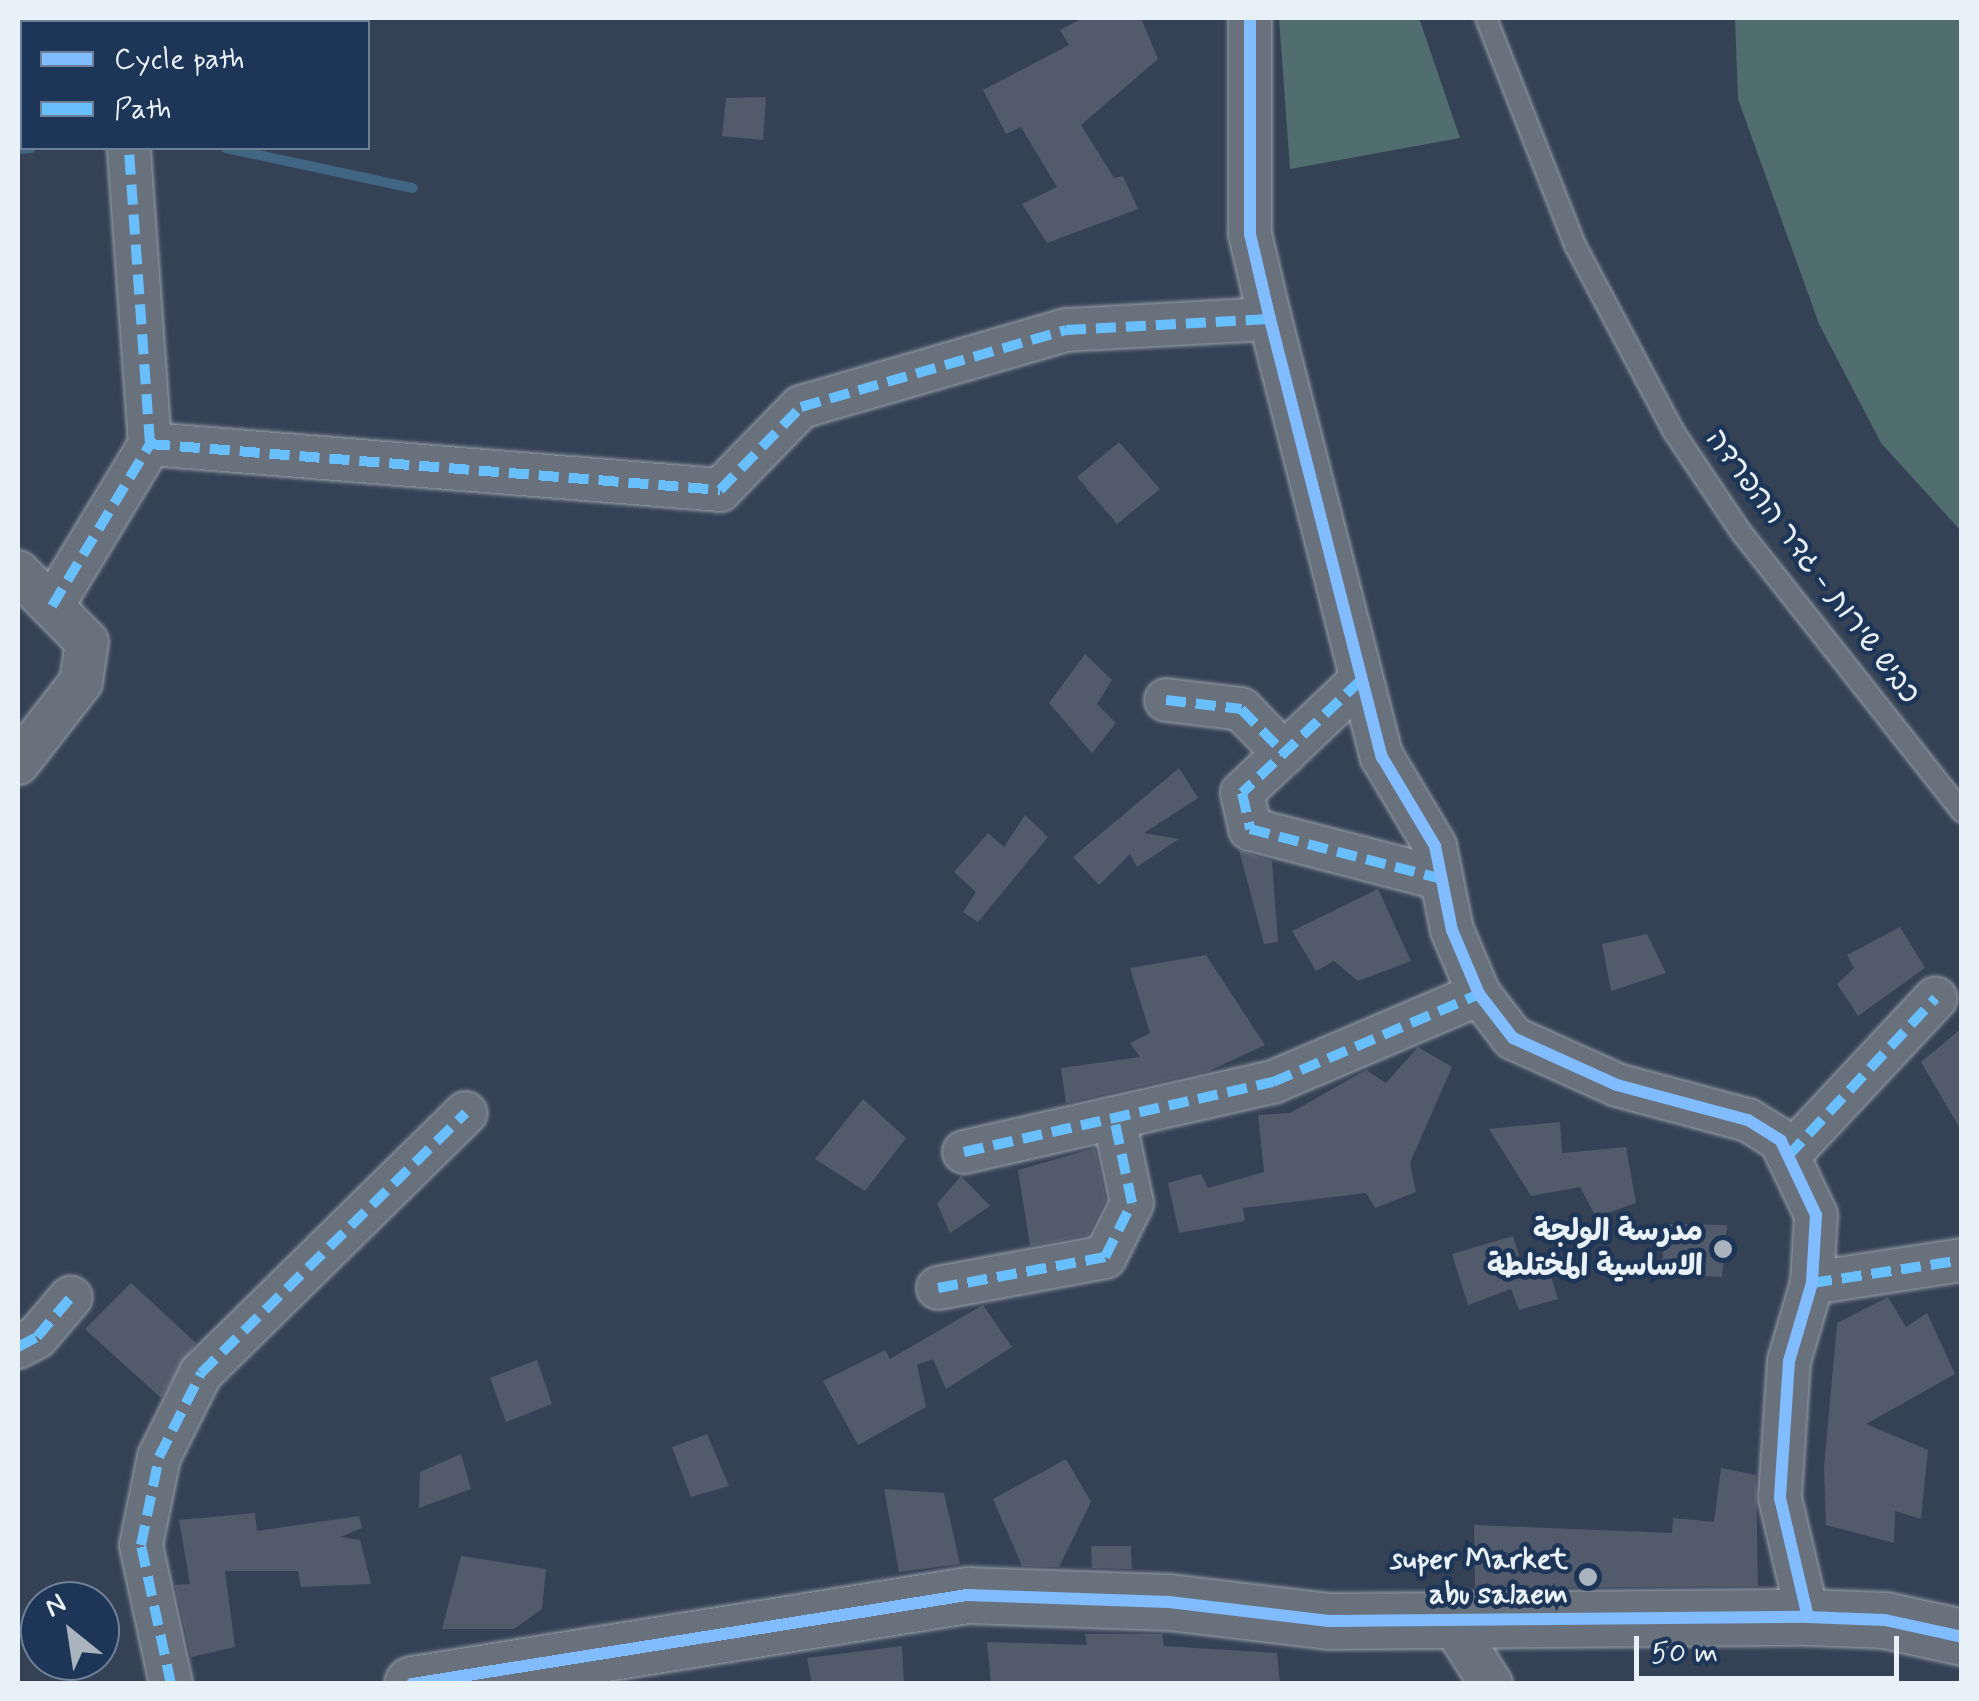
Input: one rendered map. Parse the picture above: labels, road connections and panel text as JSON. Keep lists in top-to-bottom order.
{
  "streets": {
    "lane": ["כביש שירות - גדר ההפרדה"]
  },
  "places": ["مدرسة الولجة الاساسية المختلطة", "super Market abu salaem"],
  "legend": ["Cycle path", "Path"],
  "scale_bar": "50 m",
  "north": "top left"
}
